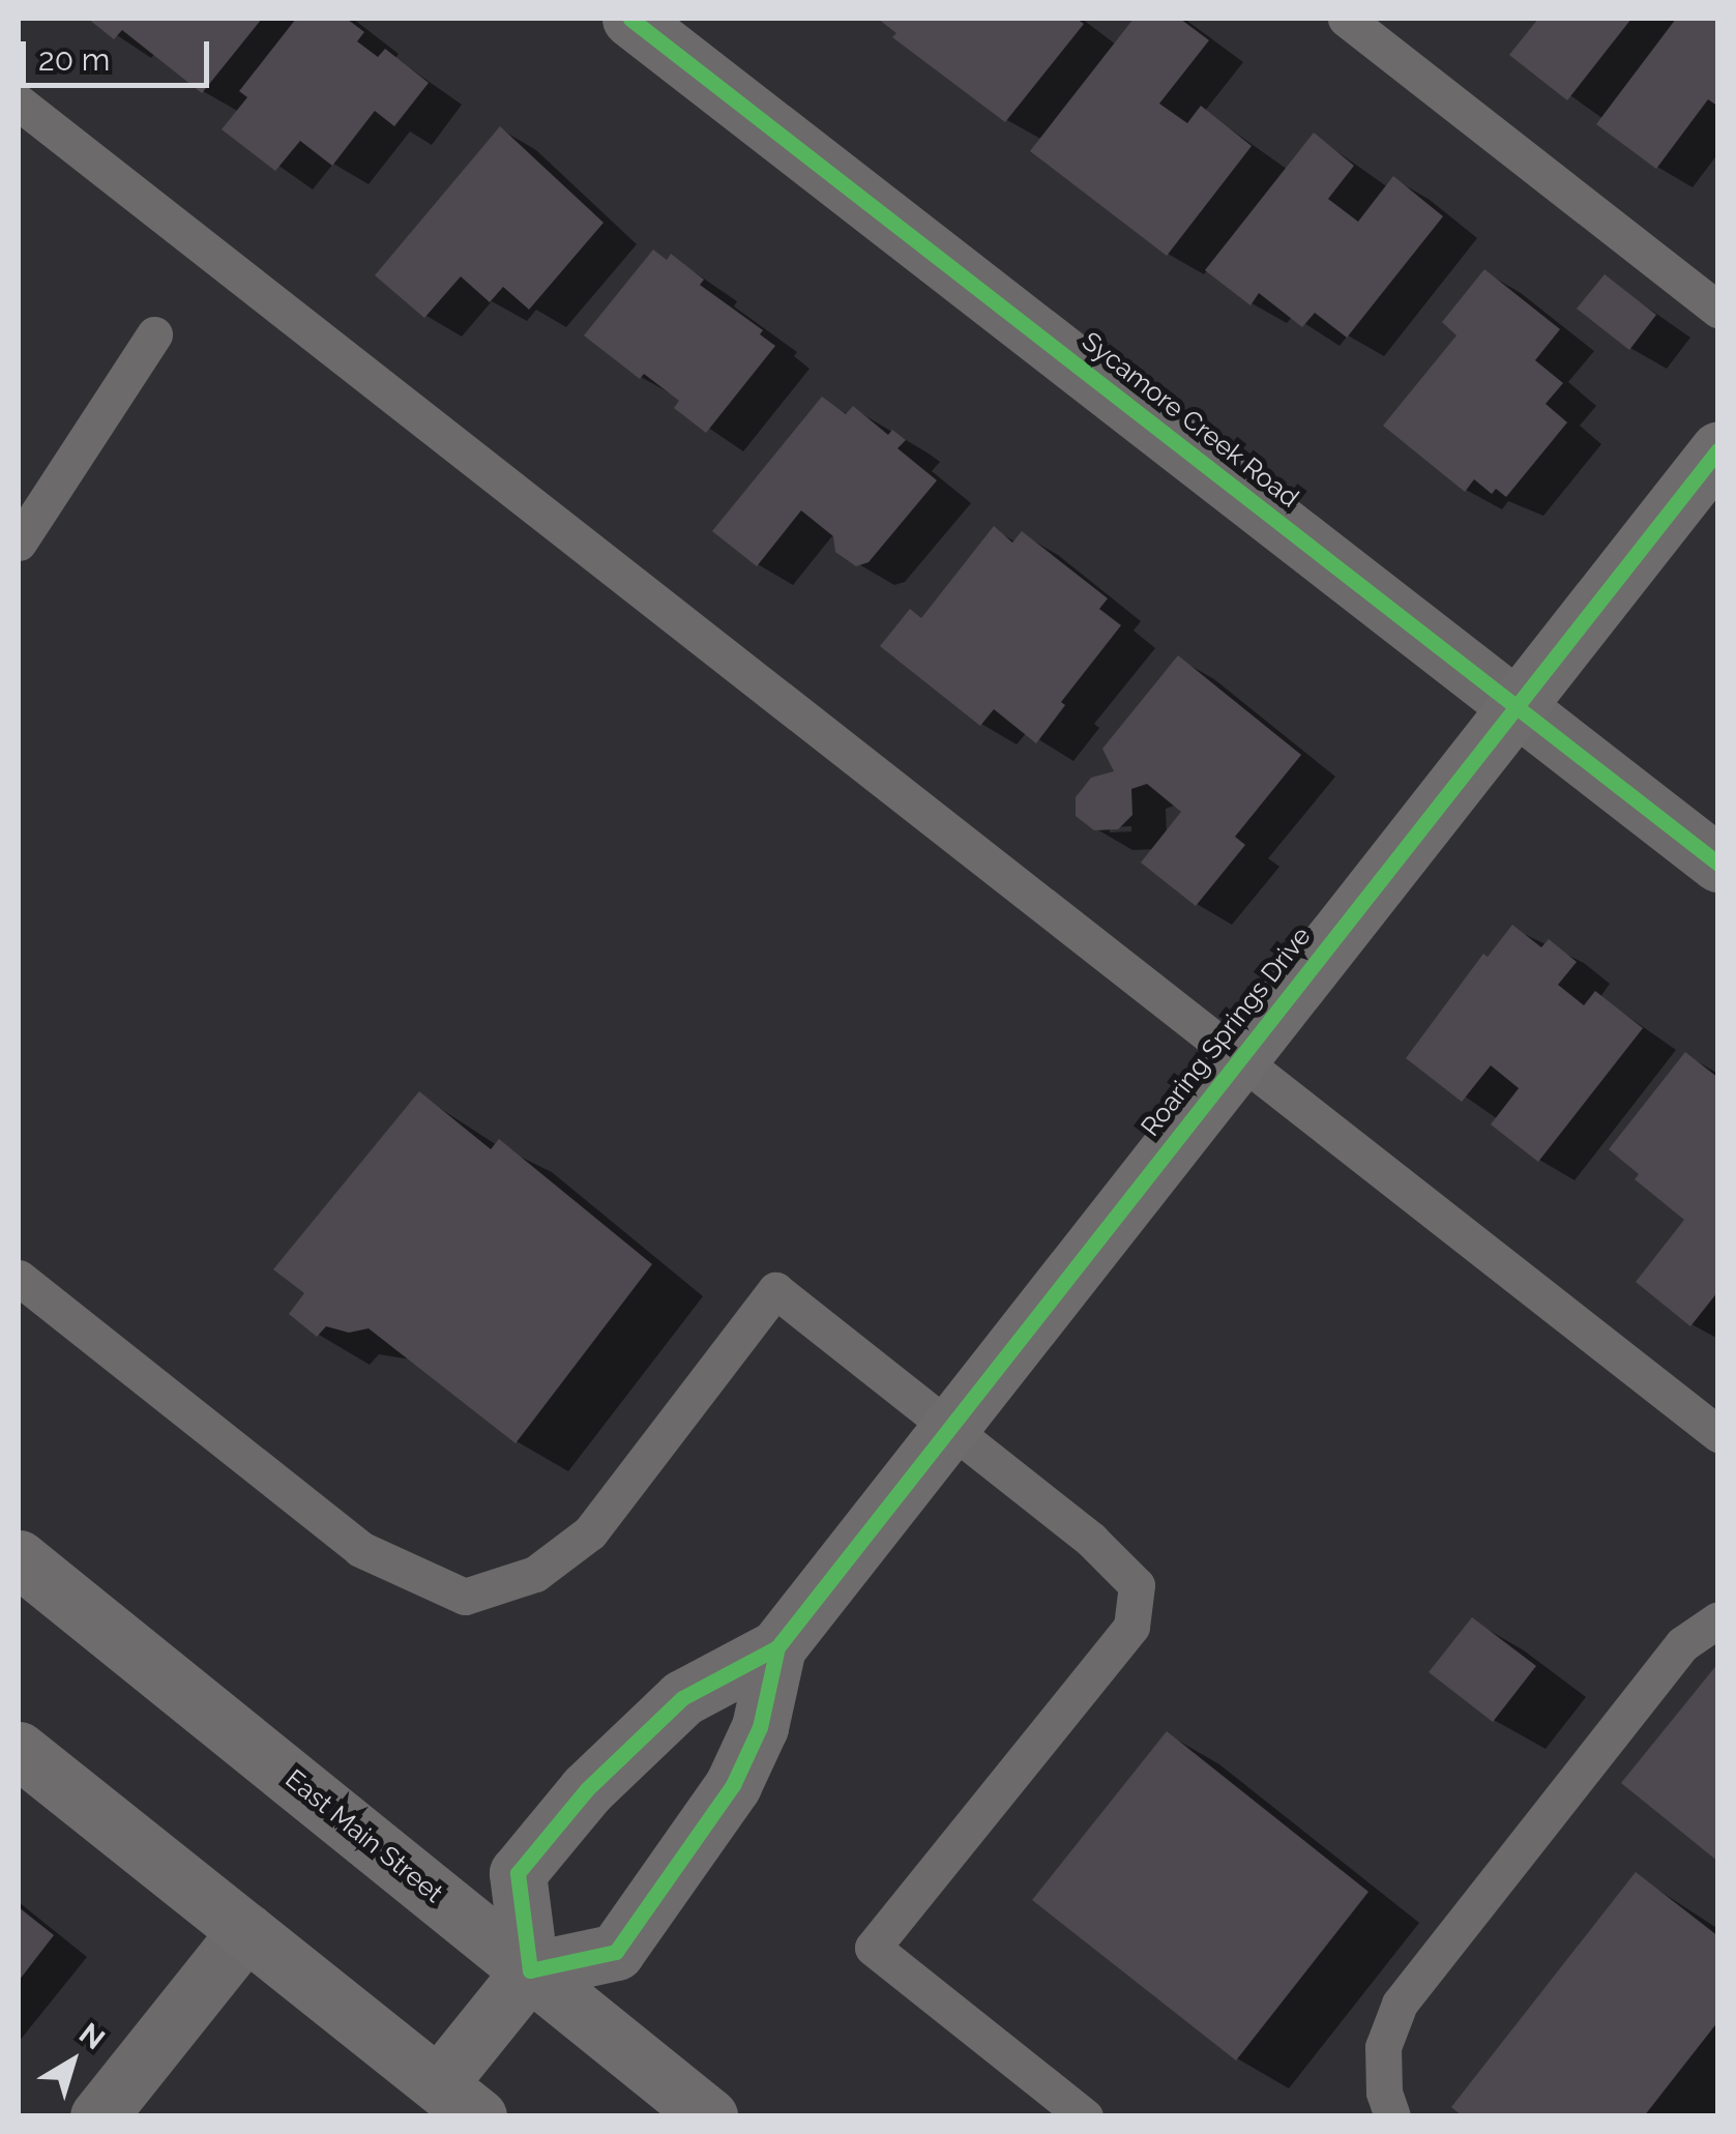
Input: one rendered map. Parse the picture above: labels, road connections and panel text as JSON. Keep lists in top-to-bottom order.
{
  "streets": {
    "street": ["Sycamore Creek Road", "Roaring Springs Drive", "East Main Street"]
  },
  "crossings": [
    ["Sycamore Creek Road", "Roaring Springs Drive"],
    ["Roaring Springs Drive", "East Main Street"]
  ],
  "scale_bar": "20 m",
  "north": "top right"
}
